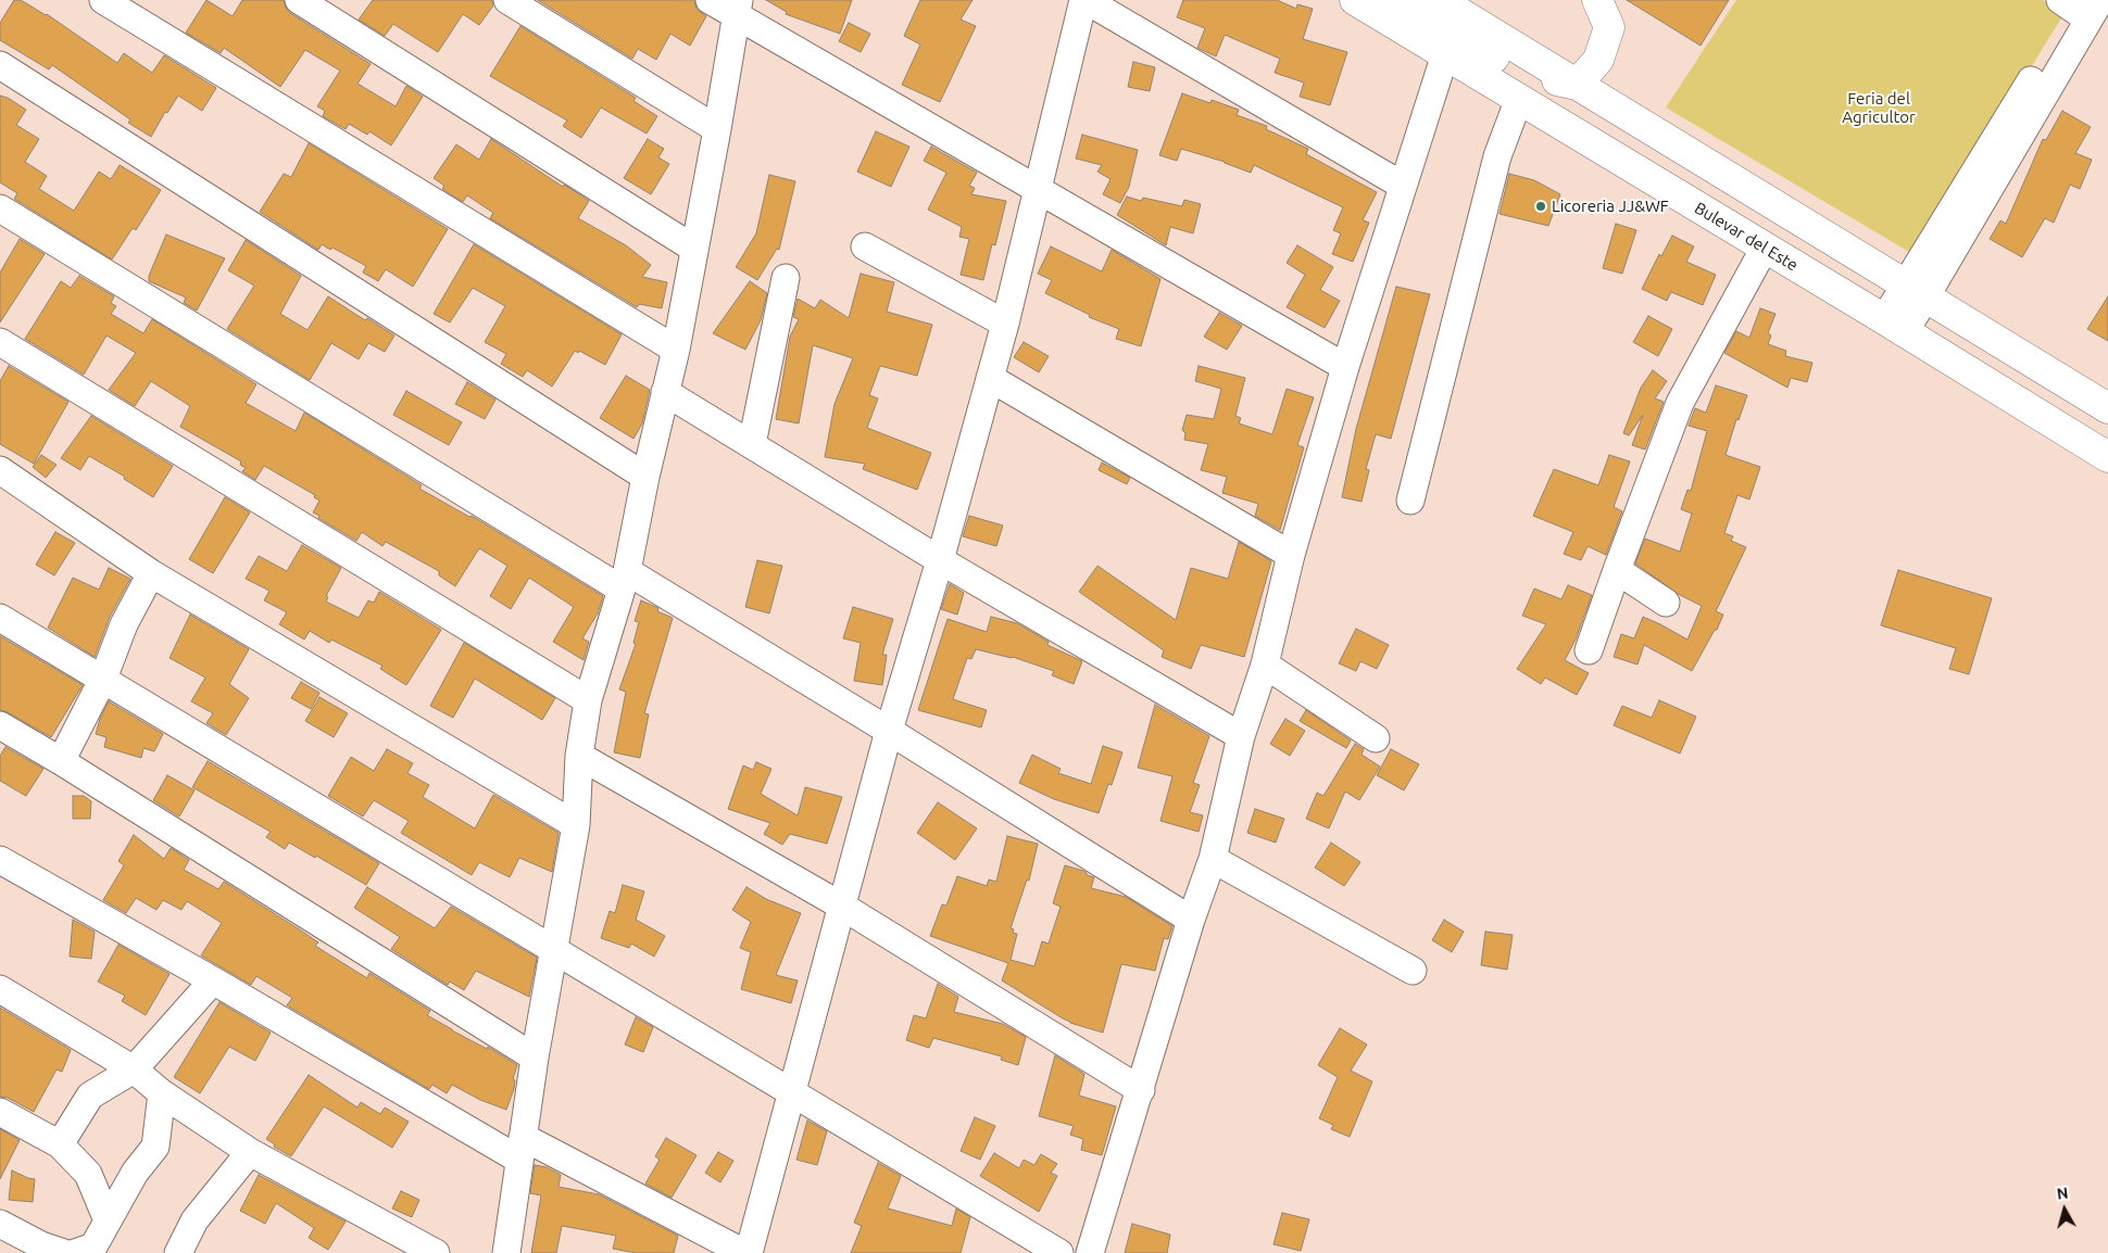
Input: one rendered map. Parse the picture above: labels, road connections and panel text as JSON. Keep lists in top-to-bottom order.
{
  "streets": {
    "highway": ["Bulevar del Este"]
  },
  "parks": ["Feria del Agricultor"],
  "places": ["Licoreria JJ&WF"],
  "north": "top"
}
